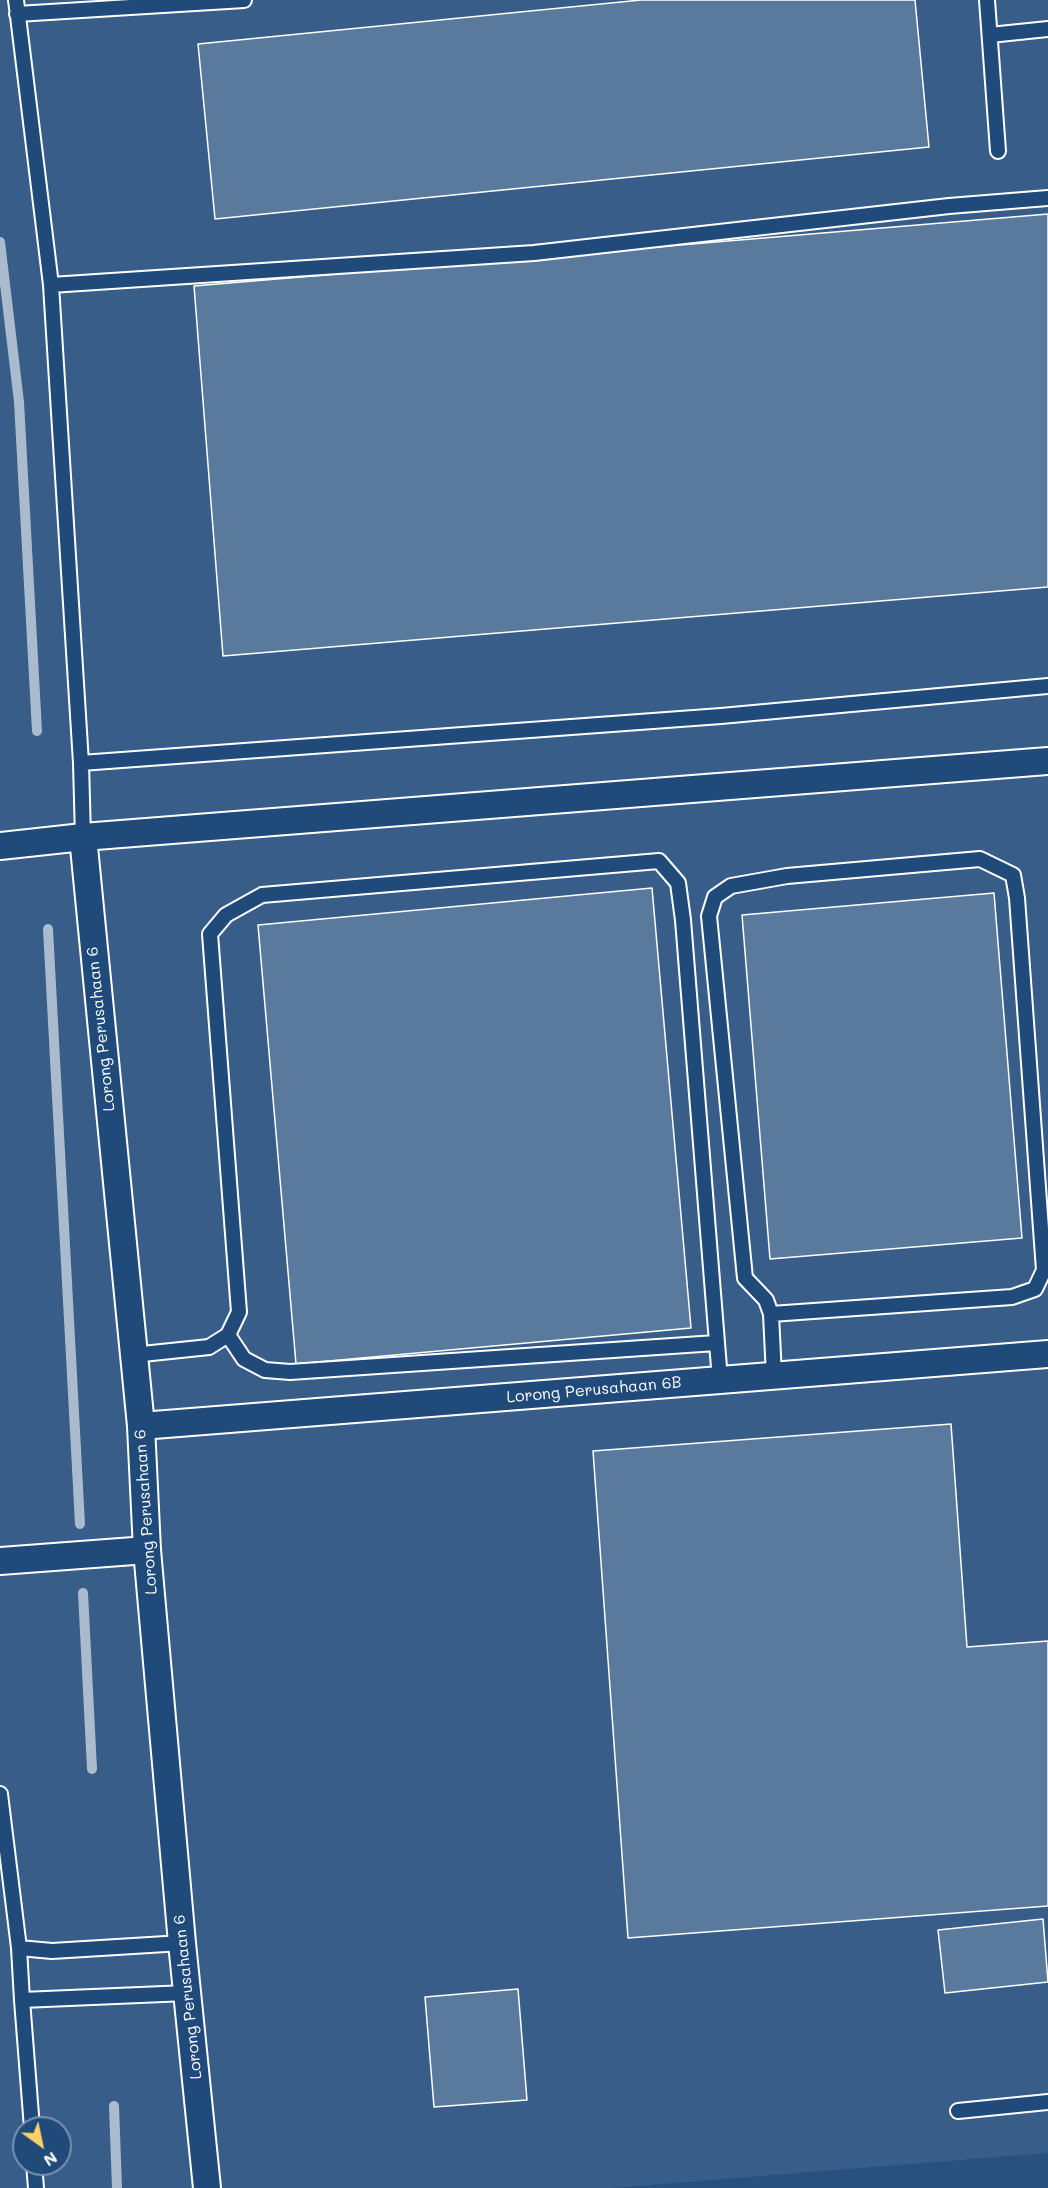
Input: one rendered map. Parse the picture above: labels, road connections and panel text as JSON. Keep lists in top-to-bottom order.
{
  "streets": {
    "street": ["Lorong Perusahaan 6", "Lorong Perusahaan 6B"]
  },
  "crossings": [
    ["Lorong Perusahaan 6", "Lorong Perusahaan 6B"]
  ],
  "north": "bottom right"
}
